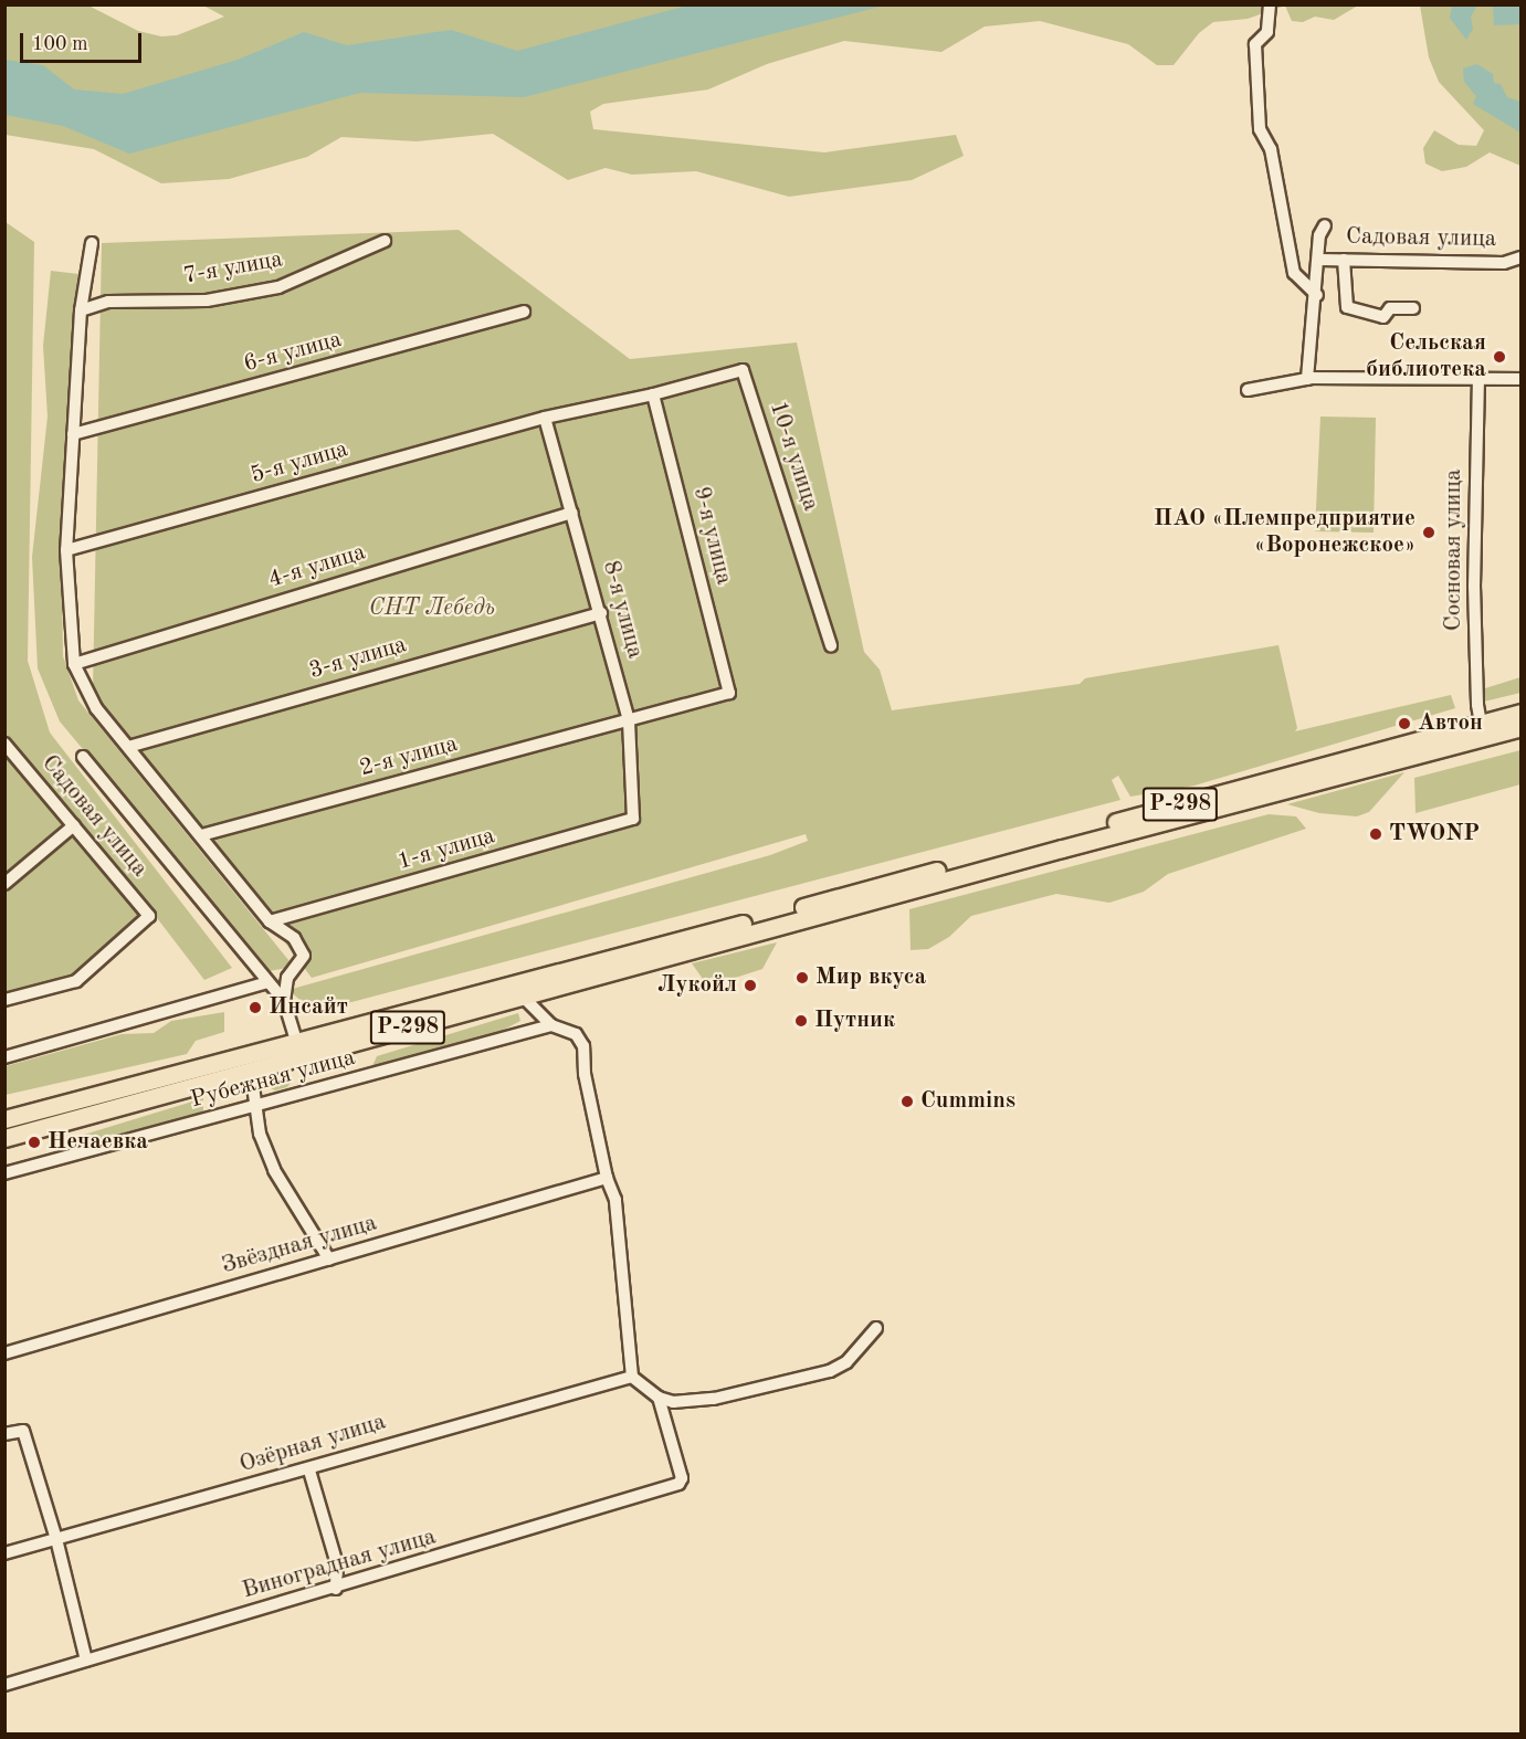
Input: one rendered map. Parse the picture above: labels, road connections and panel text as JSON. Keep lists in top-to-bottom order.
{
  "streets": {
    "highway": ["Р-298"],
    "street": [
      "Садовая улица",
      "7-я улица",
      "6-я улица",
      "10-я улица",
      "5-я улица",
      "9-я улица",
      "Сосновая улица",
      "4-я улица",
      "8-я улица",
      "3-я улица",
      "2-я улица",
      "1-я улица",
      "Рубежная улица",
      "Звёздная улица",
      "Озёрная улица",
      "Виноградная улица"
    ]
  },
  "crossings": [
    ["10-я улица", "9-я улица"],
    ["5-я улица", "8-я улица"],
    ["9-я улица", "8-я улица"],
    ["9-я улица", "2-я улица"],
    ["Сосновая улица", "Р-298"],
    ["4-я улица", "8-я улица"],
    ["8-я улица", "3-я улица"],
    ["8-я улица", "2-я улица"],
    ["8-я улица", "1-я улица"]
  ],
  "parks": ["СНТ Лебедь"],
  "places": [
    "Сельская библиотека",
    "ПАО «Племпредприятие «Воронежское»",
    "Автон",
    "TWONP",
    "Мир вкуса",
    "Лукойл",
    "Инсайт",
    "Путник",
    "Cummins",
    "Нечаевка"
  ],
  "scale_bar": "100 m"
}
